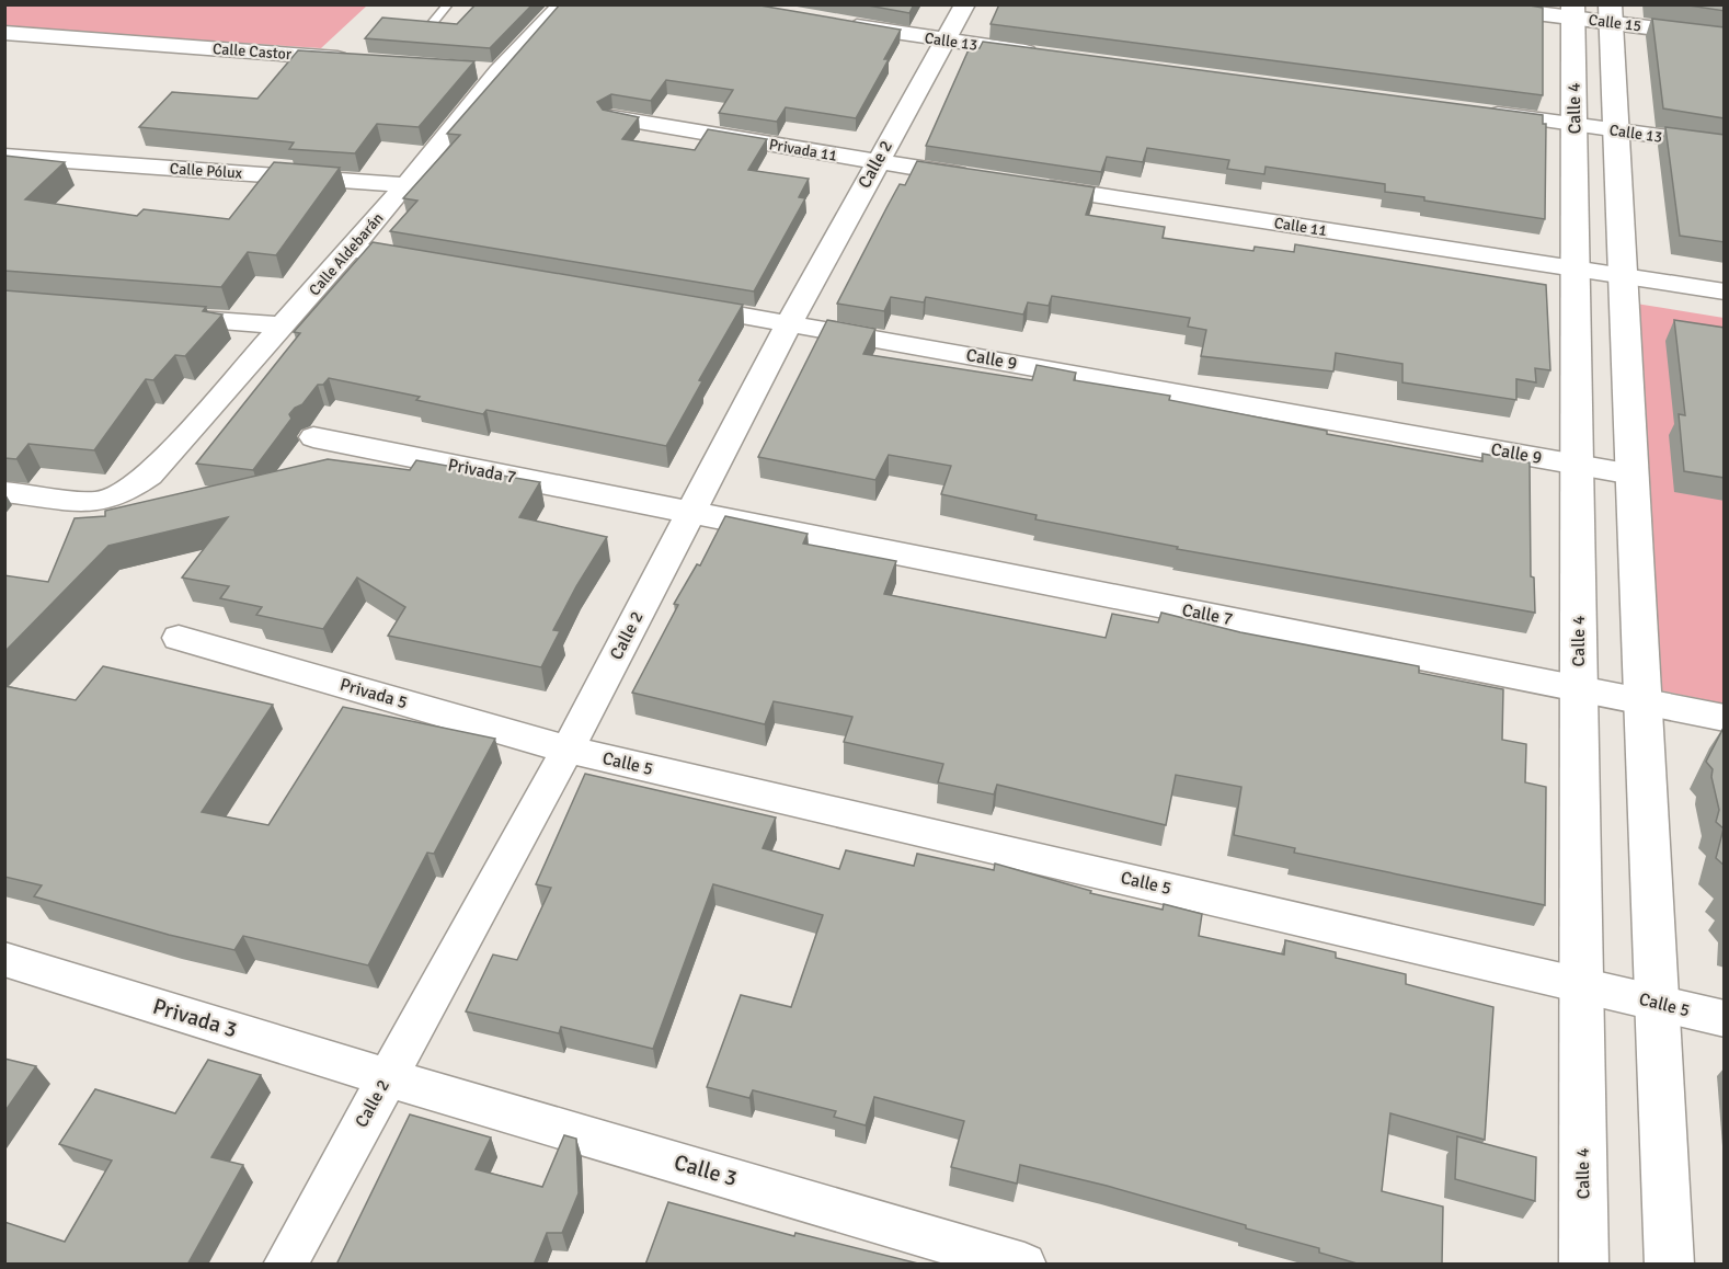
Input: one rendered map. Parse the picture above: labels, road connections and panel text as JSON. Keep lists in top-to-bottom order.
{
  "streets": {
    "street": [
      "Calle 15",
      "Calle 13",
      "Calle Castor",
      "Calle 4",
      "Privada 11",
      "Calle 2",
      "Calle Pólux",
      "Calle 11",
      "Calle Aldebarán",
      "Calle 9",
      "Privada 7",
      "Calle 7",
      "Privada 5",
      "Calle 5",
      "Privada 3",
      "Calle 3"
    ]
  },
  "crossings": [
    ["Calle 15", "Calle 4"],
    ["Calle 13", "Calle 4"],
    ["Calle 13", "Calle 2"],
    ["Calle 4", "Calle 11"],
    ["Calle 4", "Calle 9"],
    ["Calle 4", "Calle 7"],
    ["Calle 4", "Calle 5"],
    ["Privada 11", "Calle 2"],
    ["Calle 2", "Calle 9"],
    ["Calle 2", "Privada 7"],
    ["Calle 2", "Calle 7"],
    ["Calle 2", "Privada 5"],
    ["Calle 2", "Calle 5"],
    ["Calle 2", "Privada 3"],
    ["Calle 2", "Calle 3"],
    ["Calle Pólux", "Calle Aldebarán"],
    ["Privada 7", "Calle 7"],
    ["Privada 5", "Calle 5"],
    ["Privada 3", "Calle 3"]
  ]
}
